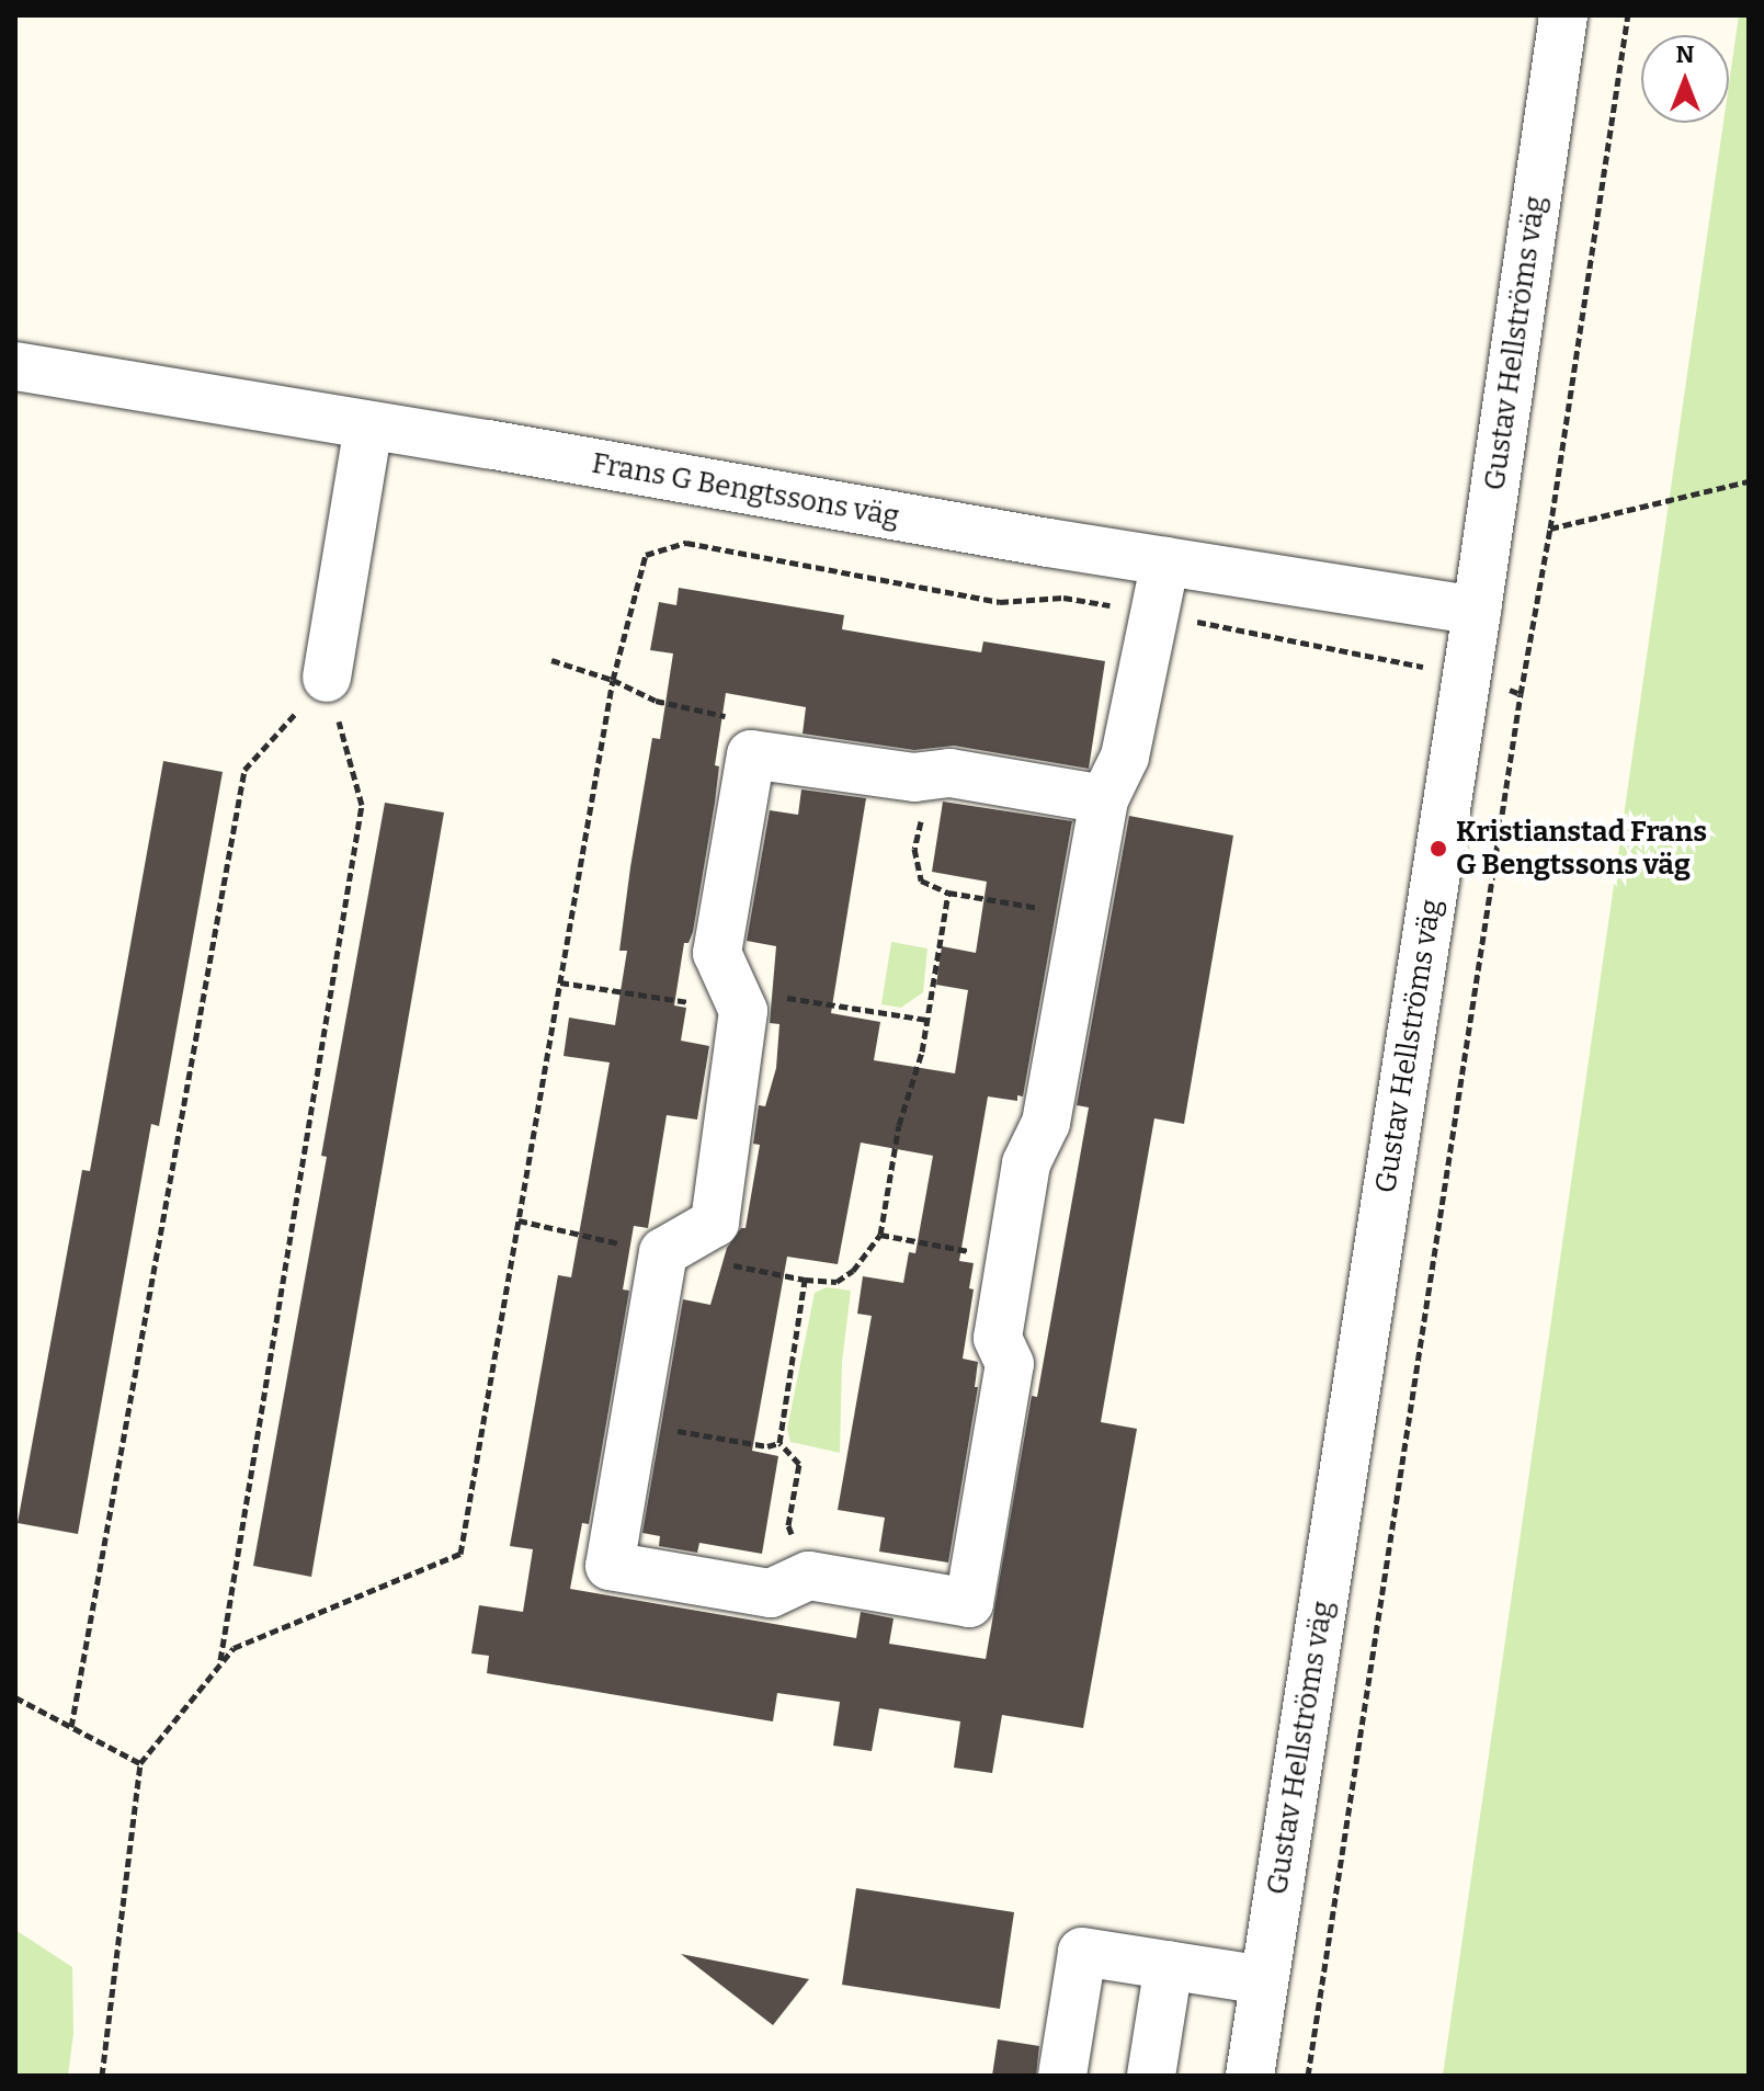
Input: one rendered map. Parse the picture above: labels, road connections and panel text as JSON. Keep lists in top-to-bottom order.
{
  "streets": {
    "street": ["Gustav Hellströms väg", "Frans G Bengtssons väg"]
  },
  "crossings": [
    ["Gustav Hellströms väg", "Frans G Bengtssons väg"]
  ],
  "places": ["Kristianstad Frans G Bengtssons väg"],
  "north": "top"
}
